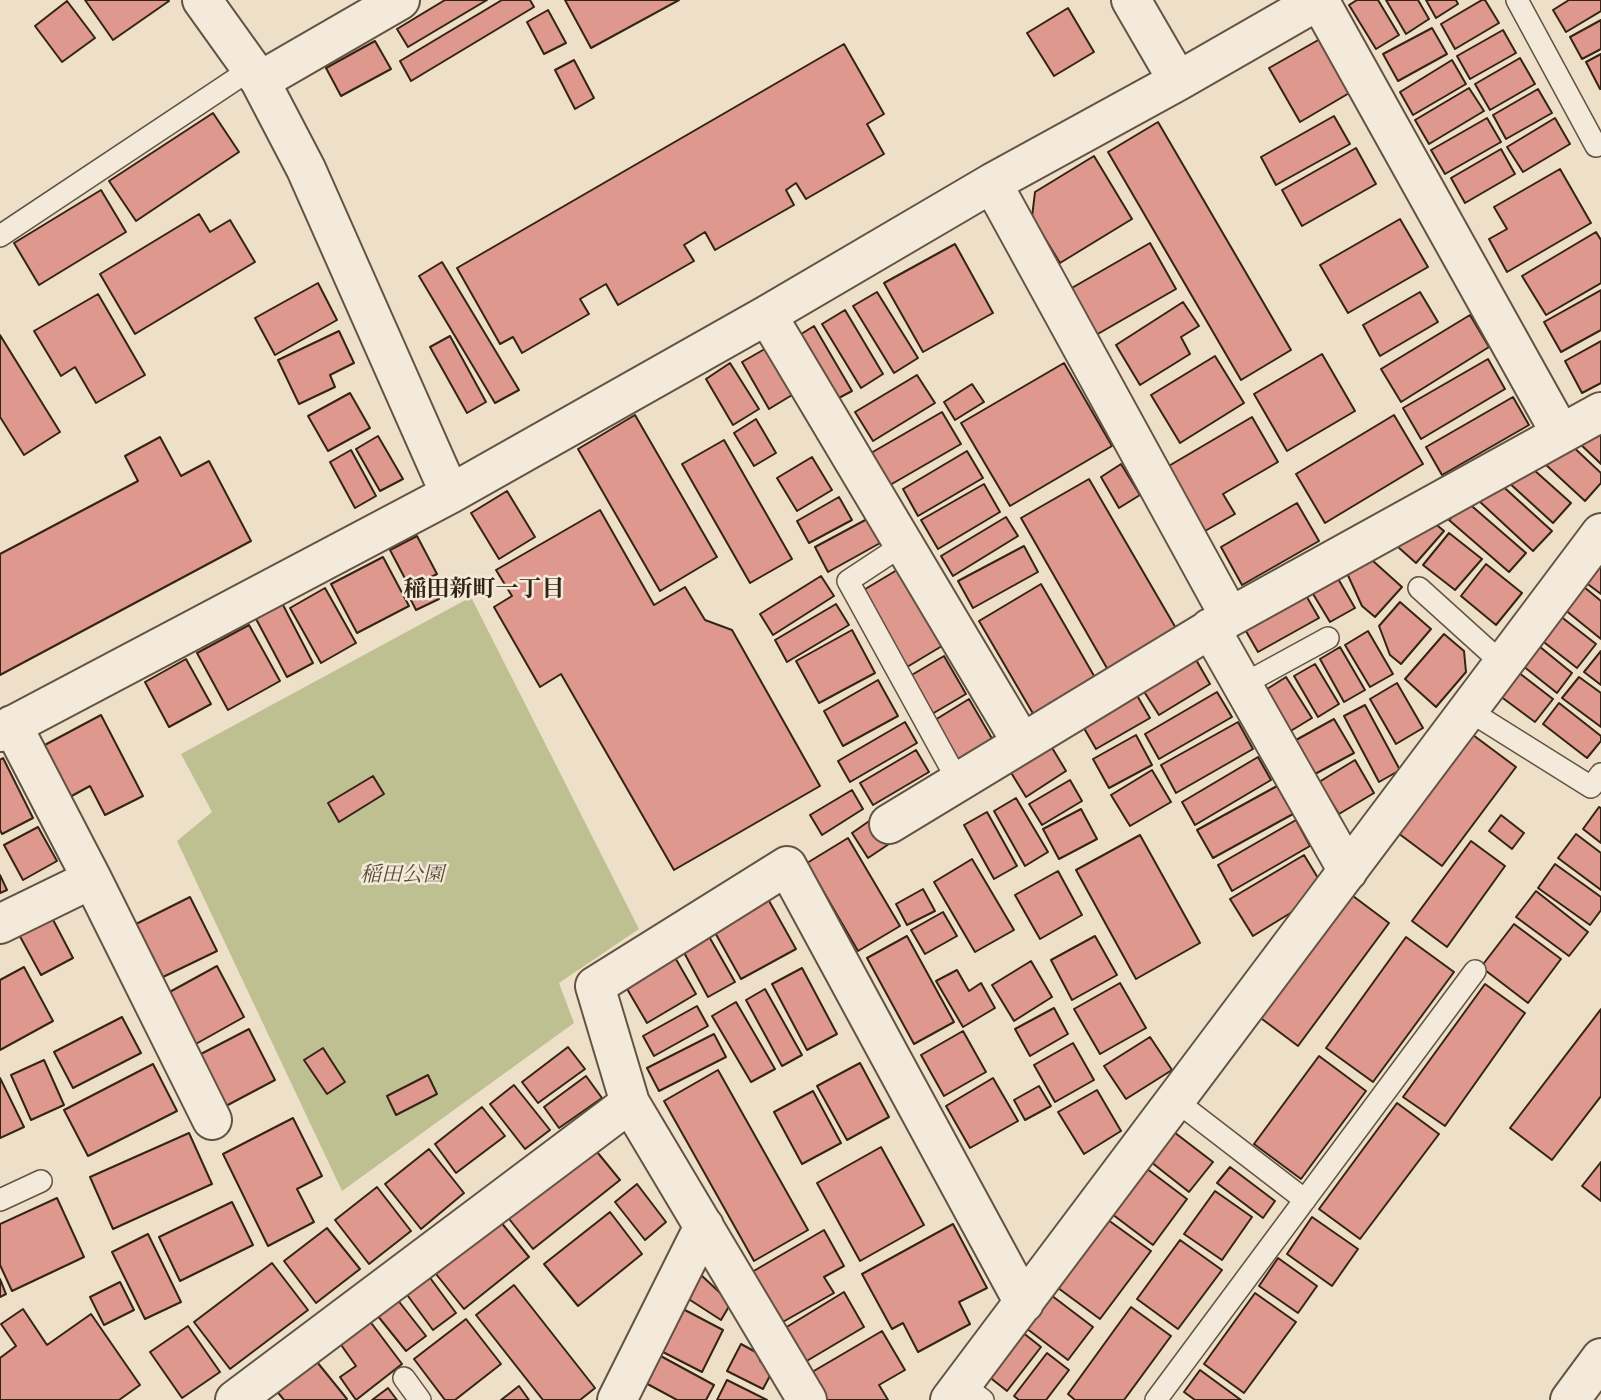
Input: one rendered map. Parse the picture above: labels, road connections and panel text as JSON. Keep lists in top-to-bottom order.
{
  "districts": ["稲田新町一丁目"],
  "parks": ["稲田公園"]
}
